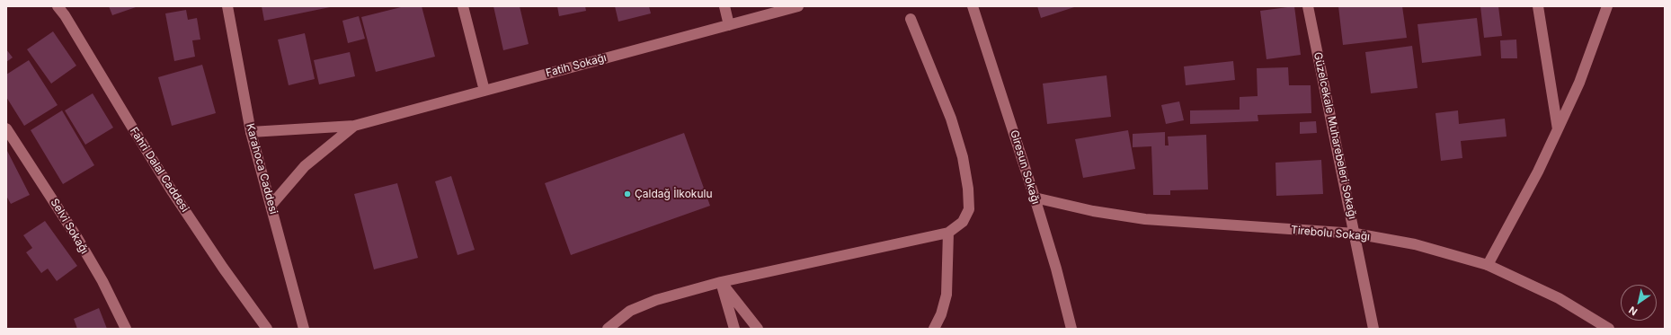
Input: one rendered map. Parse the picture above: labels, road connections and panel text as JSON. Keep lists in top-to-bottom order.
{
  "streets": {
    "street": [
      "Fatih Sokağı",
      "Güzelcekale Muharebeleri Sokağı",
      "Giresun Sokağı",
      "Karahoca Caddesi",
      "Fahri Dalal Caddesi",
      "Selvi Sokağı",
      "Tirebolu Sokağı"
    ]
  },
  "crossings": [
    ["Fatih Sokağı", "Karahoca Caddesi"],
    ["Güzelcekale Muharebeleri Sokağı", "Tirebolu Sokağı"],
    ["Giresun Sokağı", "Tirebolu Sokağı"]
  ],
  "places": ["Çaldağ İlkokulu"],
  "north": "bottom left"
}
